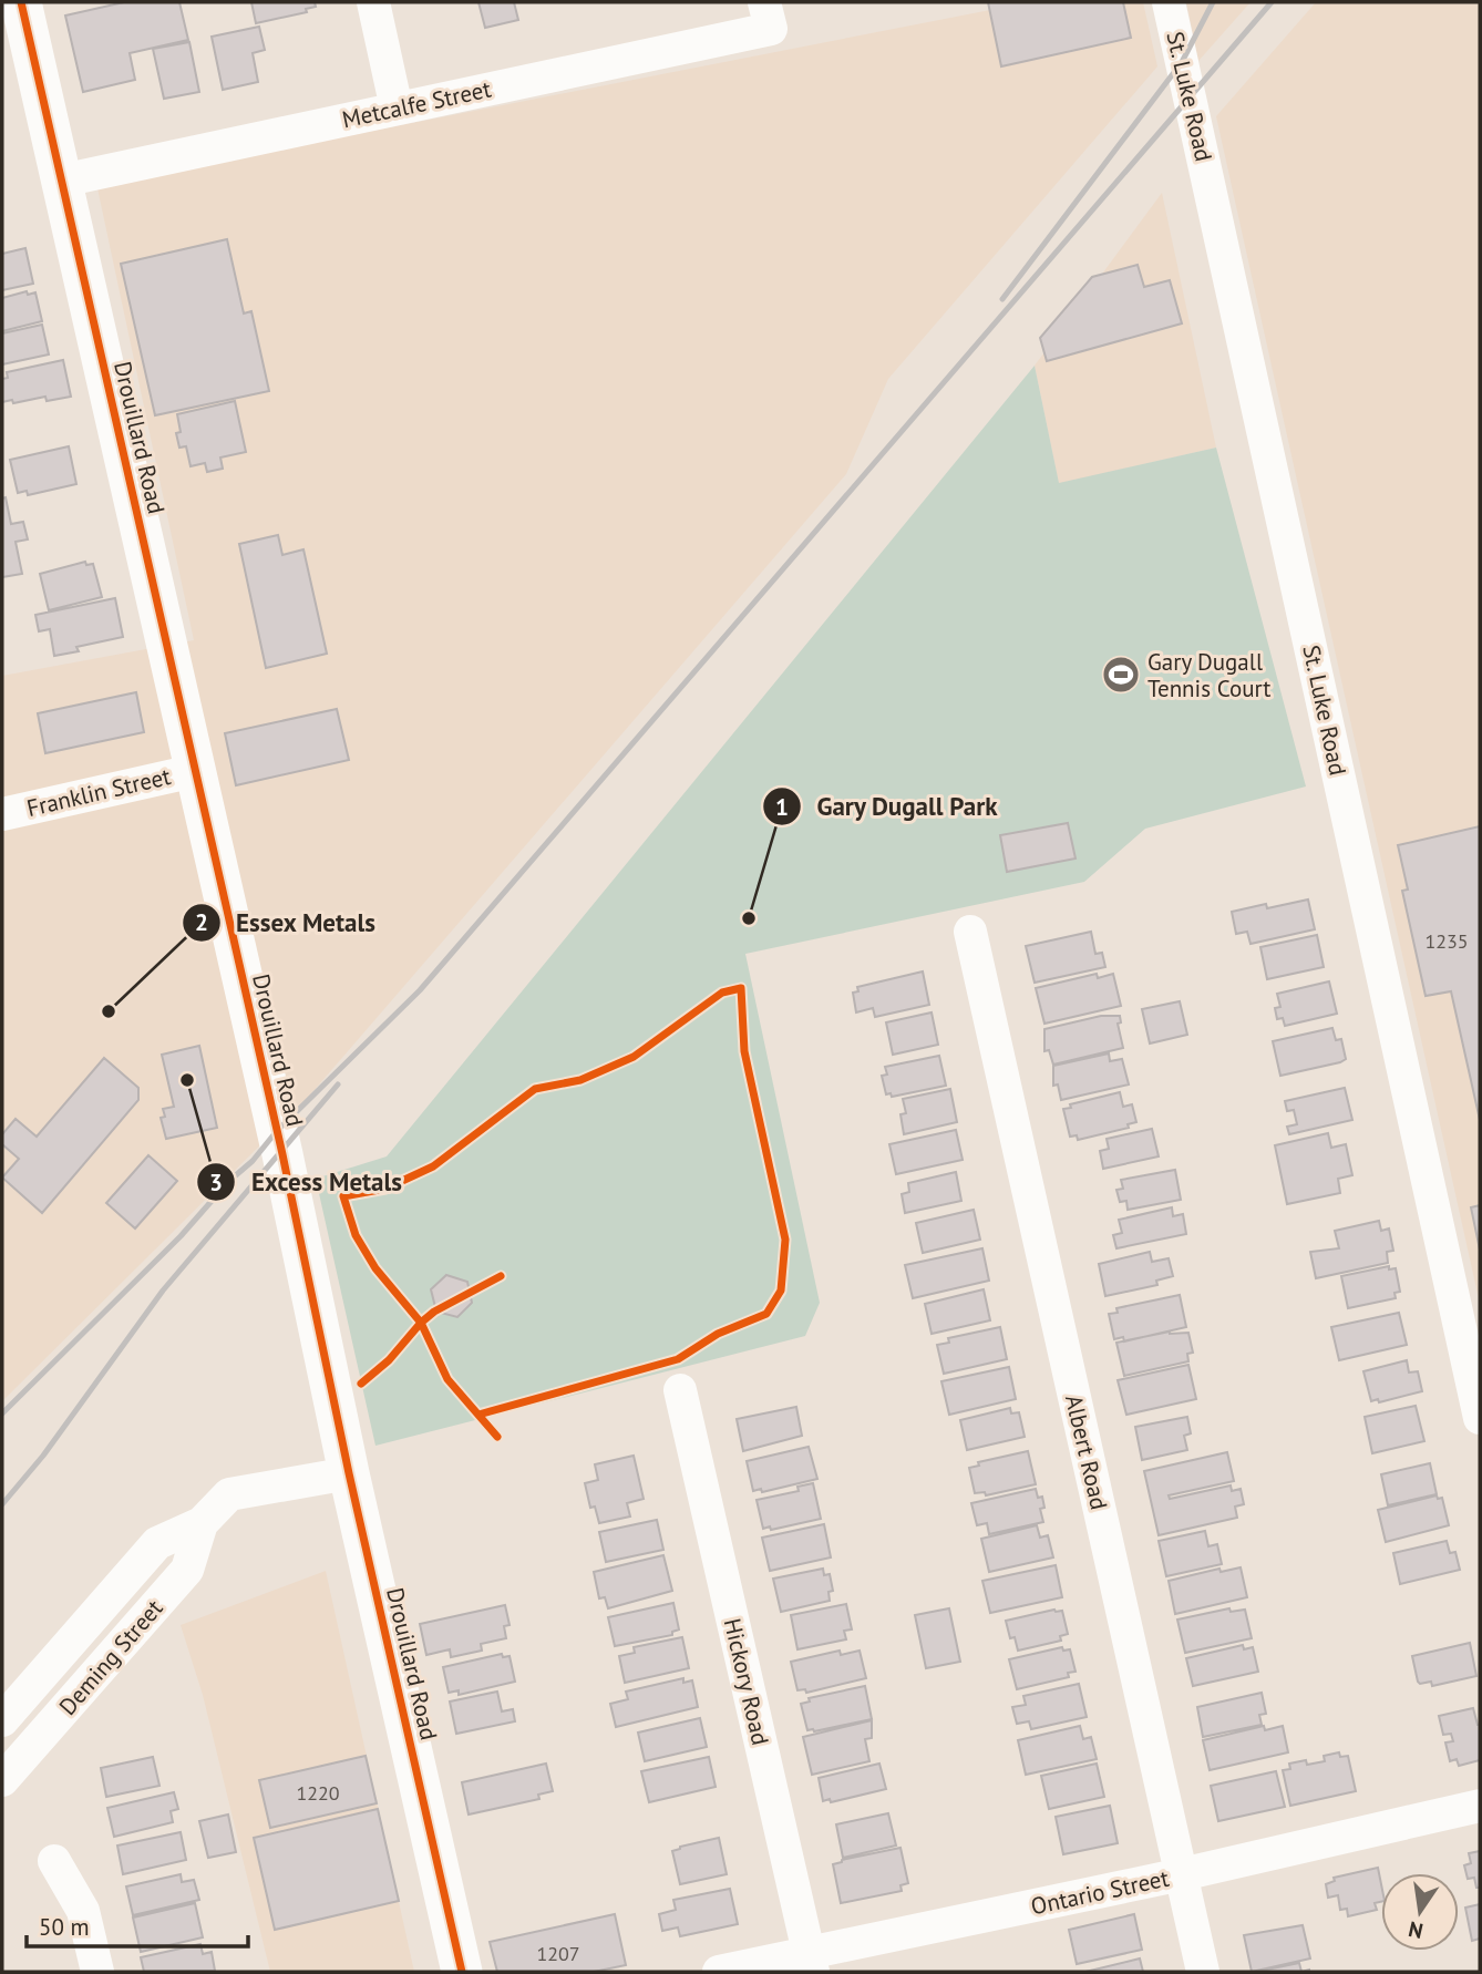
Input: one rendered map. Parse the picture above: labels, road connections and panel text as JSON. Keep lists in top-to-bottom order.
{
  "streets": {
    "street": [
      "St. Luke Road",
      "Metcalfe Street",
      "Drouillard Road",
      "Franklin Street",
      "Albert Road",
      "Deming Street",
      "Hickory Road",
      "Ontario Street"
    ]
  },
  "crossings": [
    ["Metcalfe Street", "Drouillard Road"],
    ["Drouillard Road", "Franklin Street"],
    ["Drouillard Road", "Deming Street"],
    ["Albert Road", "Ontario Street"],
    ["Hickory Road", "Ontario Street"]
  ],
  "places": {
    "sports": ["Gary Dugall Tennis Court"],
    "other": ["Gary Dugall Park", "Essex Metals", "Excess Metals"]
  },
  "house_numbers": ["1235", "1220", "1207"],
  "scale_bar": "50 m",
  "north": "bottom"
}
